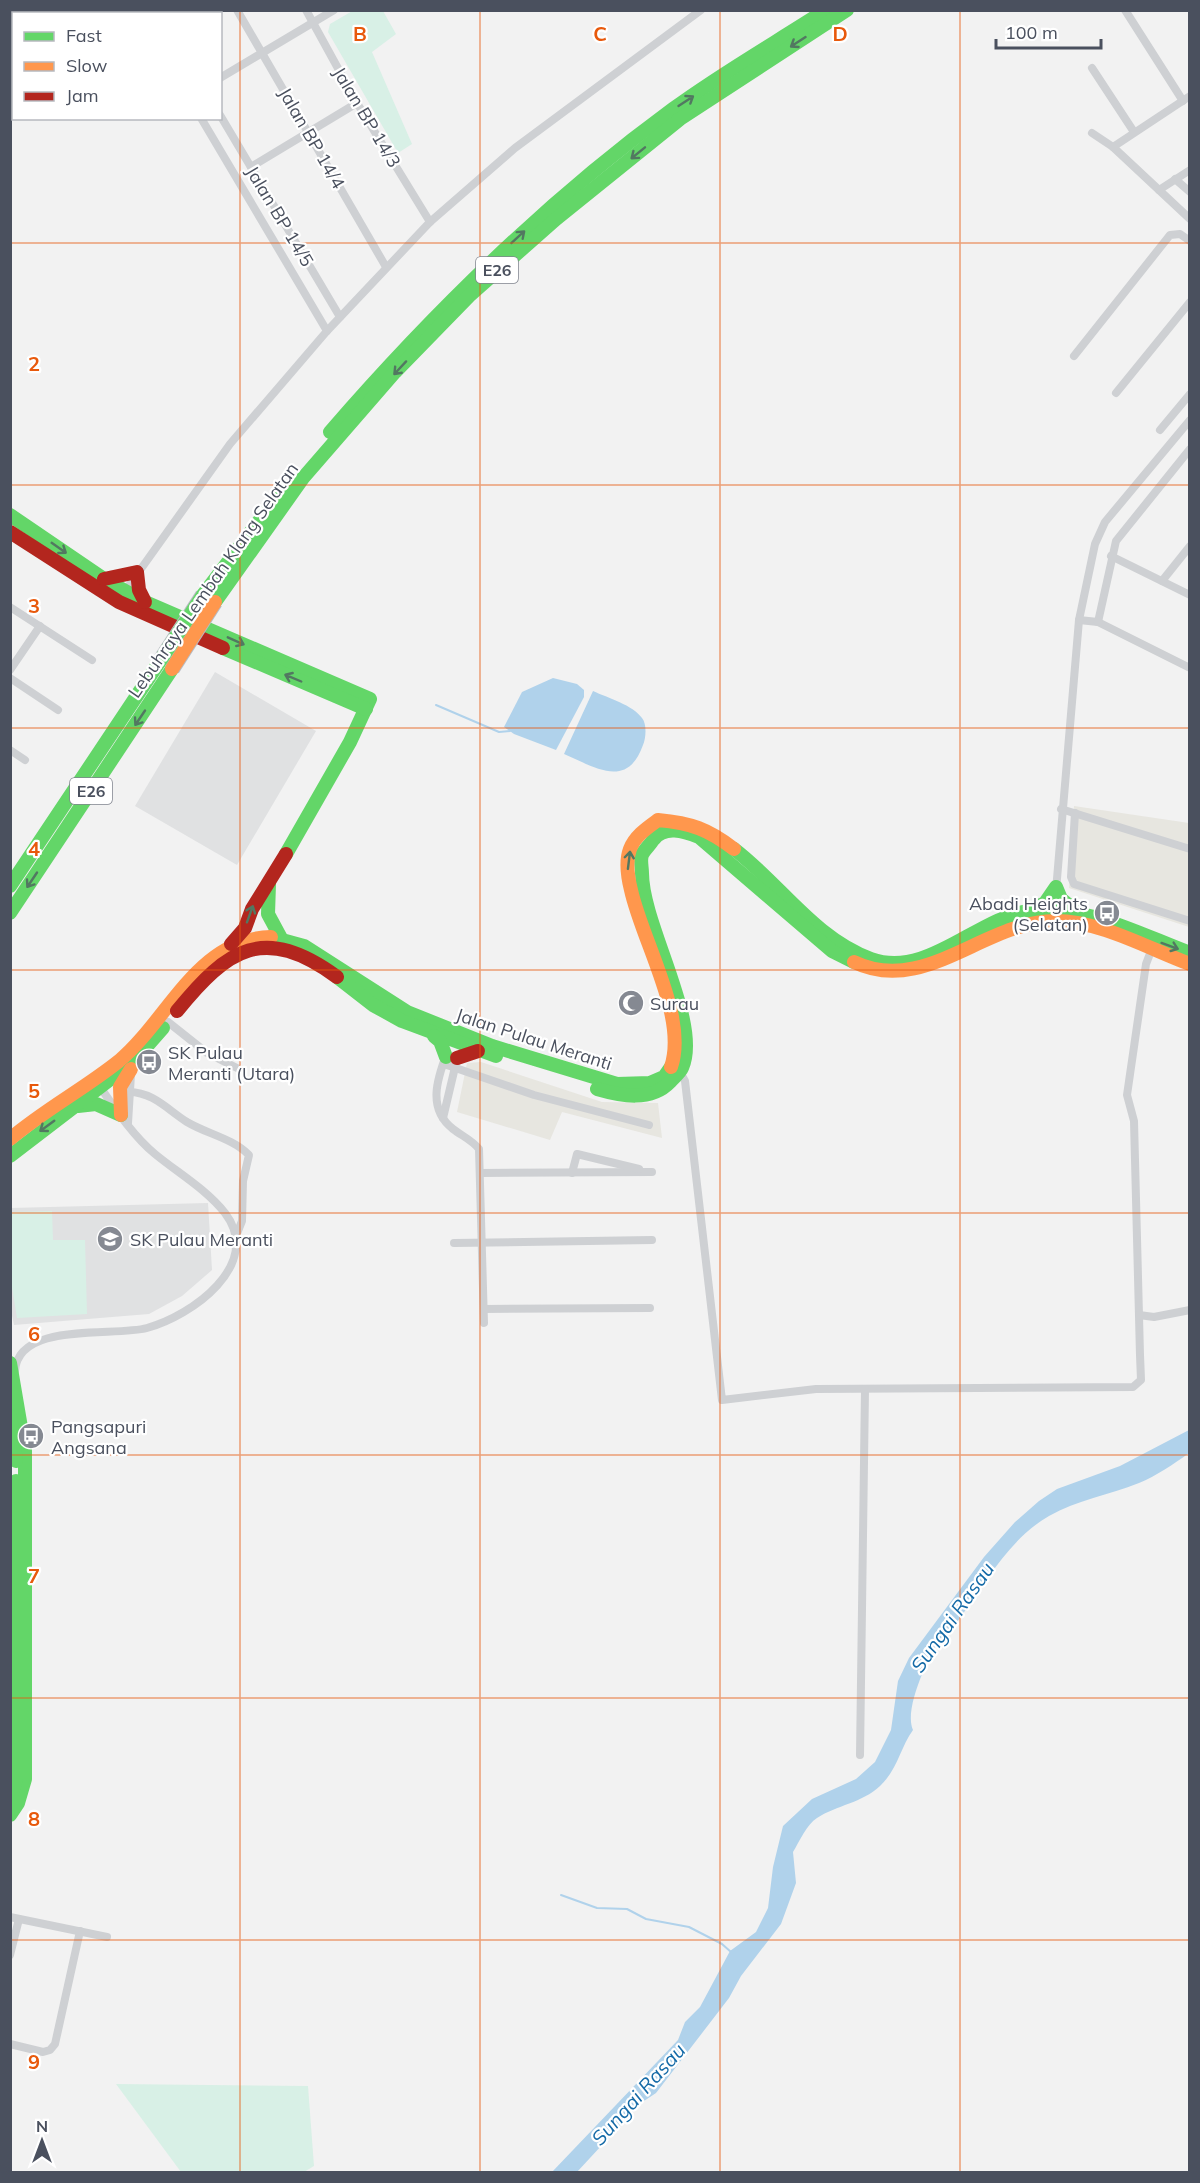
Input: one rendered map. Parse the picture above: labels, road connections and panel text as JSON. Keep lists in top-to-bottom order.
{
  "streets": {
    "main road": ["E26", "Lebuhraya Lembah Klang Selatan", "Jalan Pulau Meranti"],
    "street": ["Jalan BP 14/3", "Jalan BP 14/4", "Jalan BP 14/5"]
  },
  "water": ["Sungai Rasau"],
  "places": {
    "bus stop": ["Abadi Heights (Selatan)", "SK Pulau Meranti (Utara)", "Pangsapuri Angsana"],
    "mosque": ["Surau"],
    "school or university": ["SK Pulau Meranti"]
  },
  "legend": ["Fast", "Slow", "Jam"],
  "scale_bar": "100 m",
  "north": "top",
  "grid": {
    "columns": ["B", "C", "D"],
    "rows": [
      "2",
      "3",
      "4",
      "5",
      "6",
      "7",
      "8",
      "9"
    ]
  }
}
